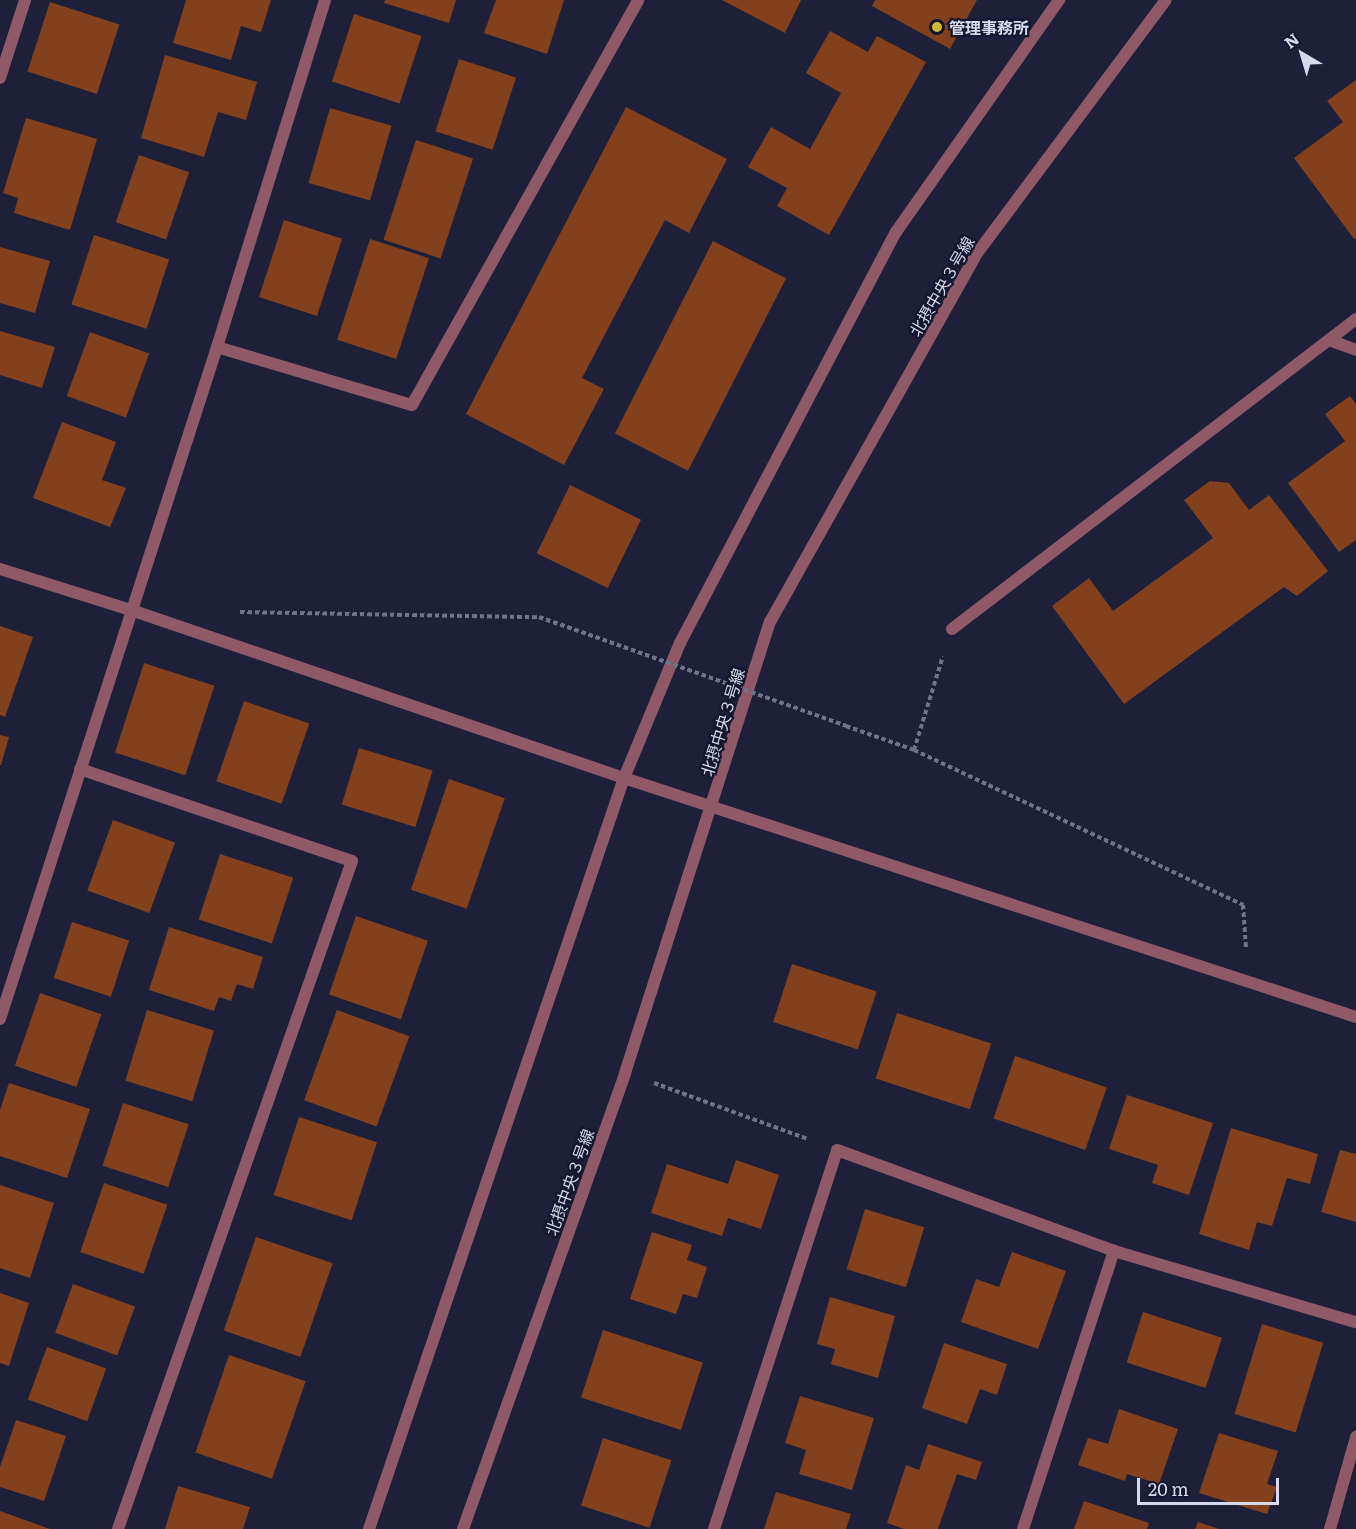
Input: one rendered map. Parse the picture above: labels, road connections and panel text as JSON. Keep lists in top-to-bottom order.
{
  "streets": {
    "street": ["北摂中央３号線"]
  },
  "places": ["管理事務所"],
  "scale_bar": "20 m",
  "north": "top left"
}
